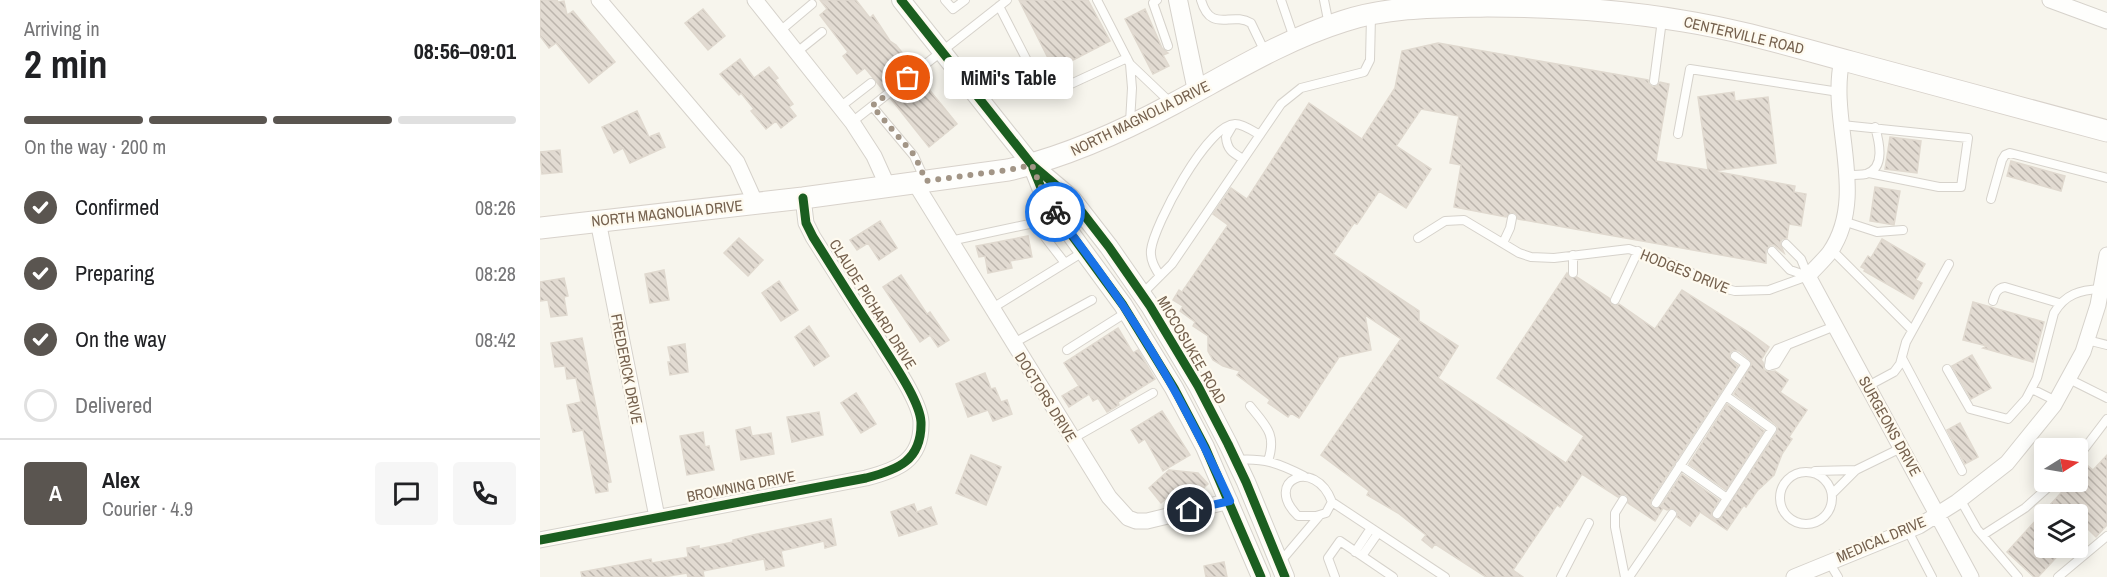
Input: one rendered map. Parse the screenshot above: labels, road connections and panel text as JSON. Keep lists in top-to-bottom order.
{
  "streets": {
    "main road": ["CENTERVILLE ROAD", "NORTH MAGNOLIA DRIVE"],
    "street": [
      "HODGES DRIVE",
      "CLAUDE PICHARD DRIVE",
      "MICCOSUKEE ROAD",
      "FREDERICK DRIVE",
      "DOCTORS DRIVE",
      "SURGEONS DRIVE",
      "BROWNING DRIVE",
      "MEDICAL DRIVE"
    ]
  },
  "crossings": [
    ["CENTERVILLE ROAD", "NORTH MAGNOLIA DRIVE"],
    ["CENTERVILLE ROAD", "HODGES DRIVE"],
    ["NORTH MAGNOLIA DRIVE", "CLAUDE PICHARD DRIVE"],
    ["NORTH MAGNOLIA DRIVE", "MICCOSUKEE ROAD"],
    ["NORTH MAGNOLIA DRIVE", "FREDERICK DRIVE"],
    ["NORTH MAGNOLIA DRIVE", "DOCTORS DRIVE"],
    ["HODGES DRIVE", "SURGEONS DRIVE"],
    ["CLAUDE PICHARD DRIVE", "BROWNING DRIVE"],
    ["MICCOSUKEE ROAD", "DOCTORS DRIVE"],
    ["FREDERICK DRIVE", "BROWNING DRIVE"],
    ["SURGEONS DRIVE", "MEDICAL DRIVE"]
  ],
  "places": ["MiMi's Table"],
  "north": "right",
  "page": {
    "heading": ["2 min", "Arriving in", "08:56–09:01"],
    "panel": ["Alex", "Courier · 4.9"],
    "bubble": "MiMi's Table",
    "bar": "On the way · 200 m",
    "list": [
      ["Confirmed", "08:26"],
      ["Preparing", "08:28"],
      ["On the way", "08:42"],
      "Delivered"
    ],
    "round": "A"
  }
}
